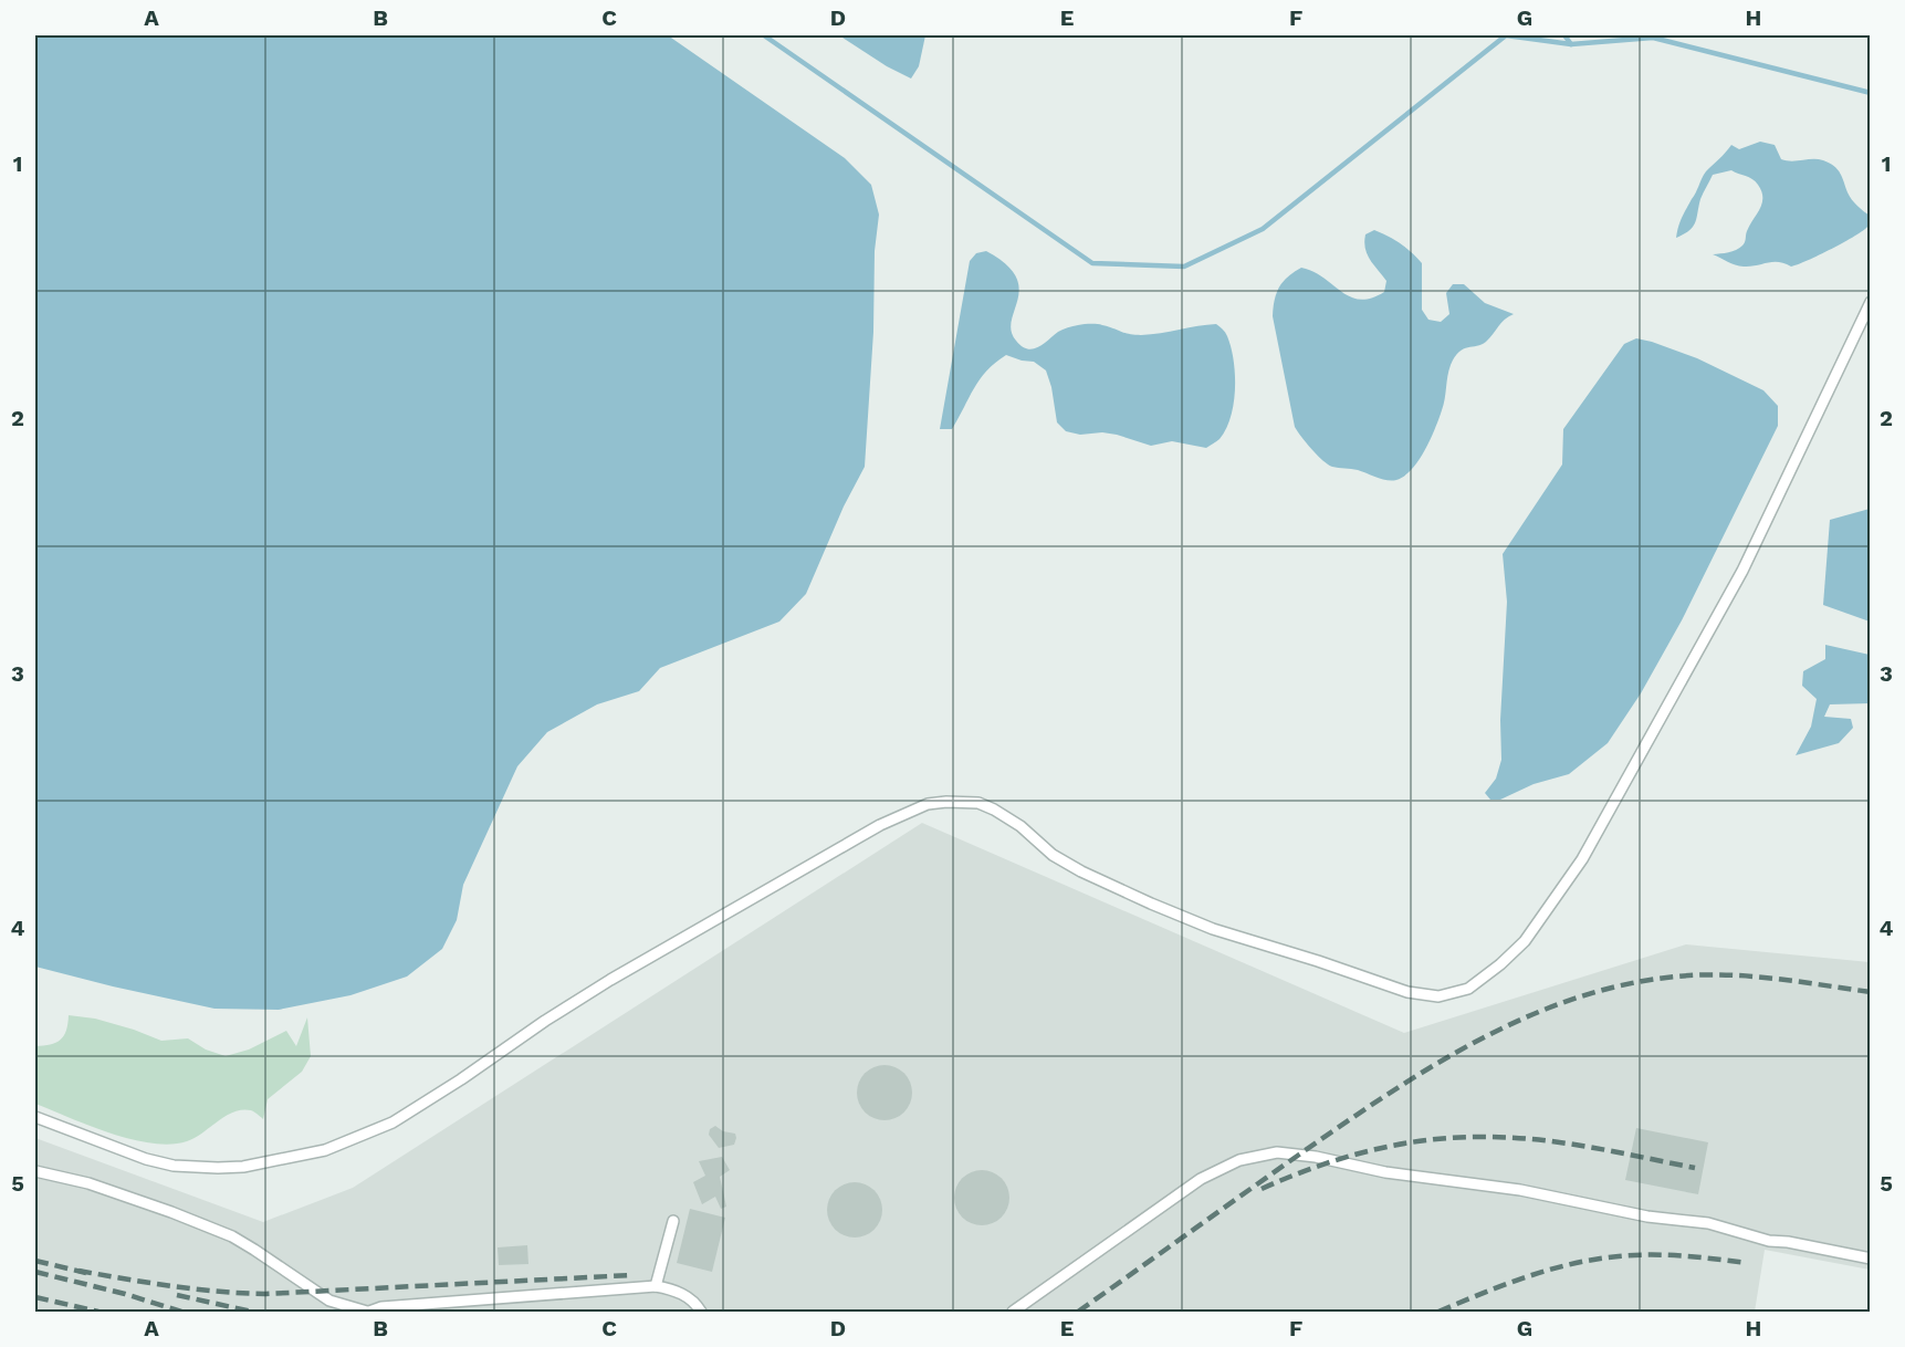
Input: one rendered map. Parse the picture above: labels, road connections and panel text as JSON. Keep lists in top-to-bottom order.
{
  "grid": {
    "columns": [
      "A",
      "B",
      "C",
      "D",
      "E",
      "F",
      "G",
      "H"
    ],
    "rows": [
      "1",
      "2",
      "3",
      "4",
      "5"
    ]
  }
}
